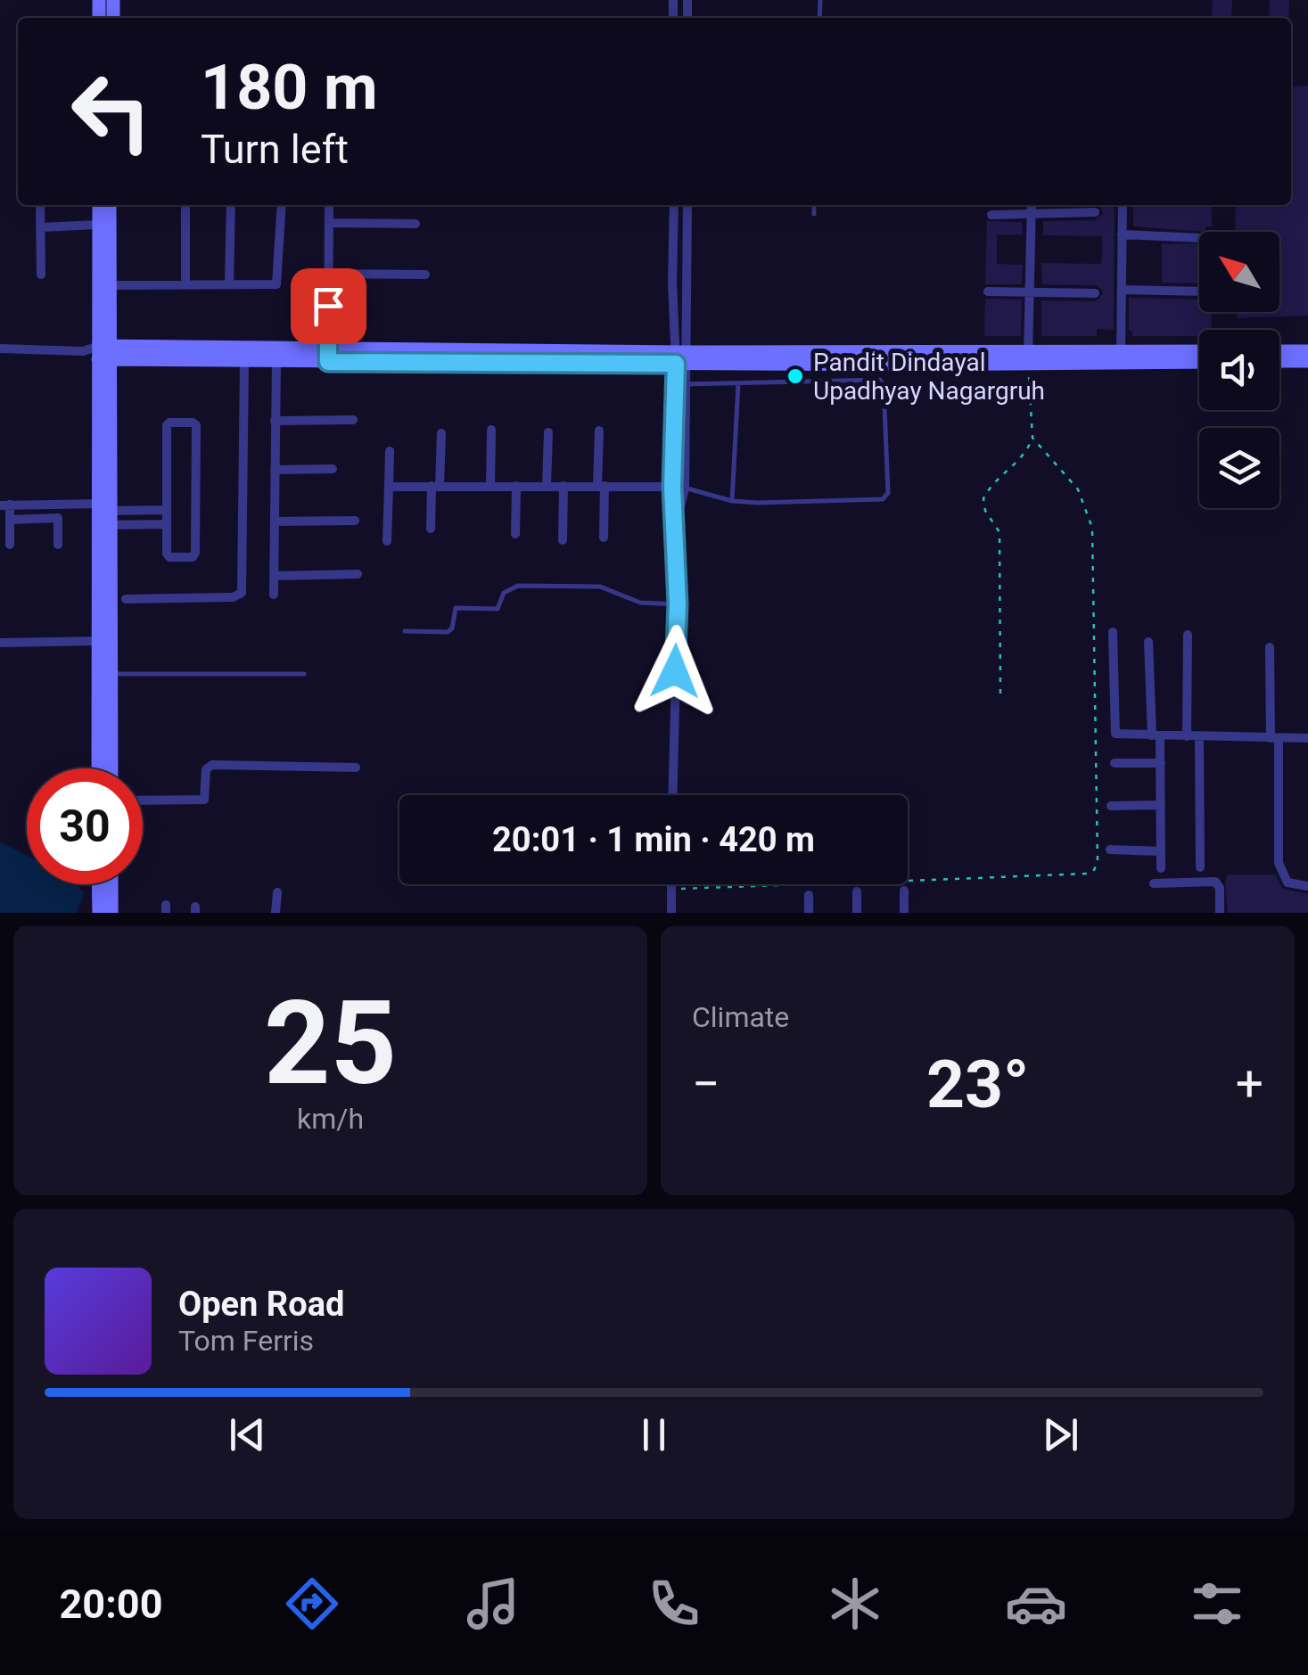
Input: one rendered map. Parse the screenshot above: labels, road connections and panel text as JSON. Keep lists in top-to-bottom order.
{
  "places": ["Pandit Dindayal Upadhyay Nagargruh"],
  "north": "top left",
  "page": {
    "turn": ["180 m", "Turn left"],
    "limit": "30",
    "trip": "20:01 · 1 min · 420 m",
    "tile": [
      ["25", "km/h"],
      "Climate"
    ],
    "heat": ["−", "23°", "+"],
    "song": ["Open Road", "Tom Ferris"],
    "tabs": "20:00"
  }
}
